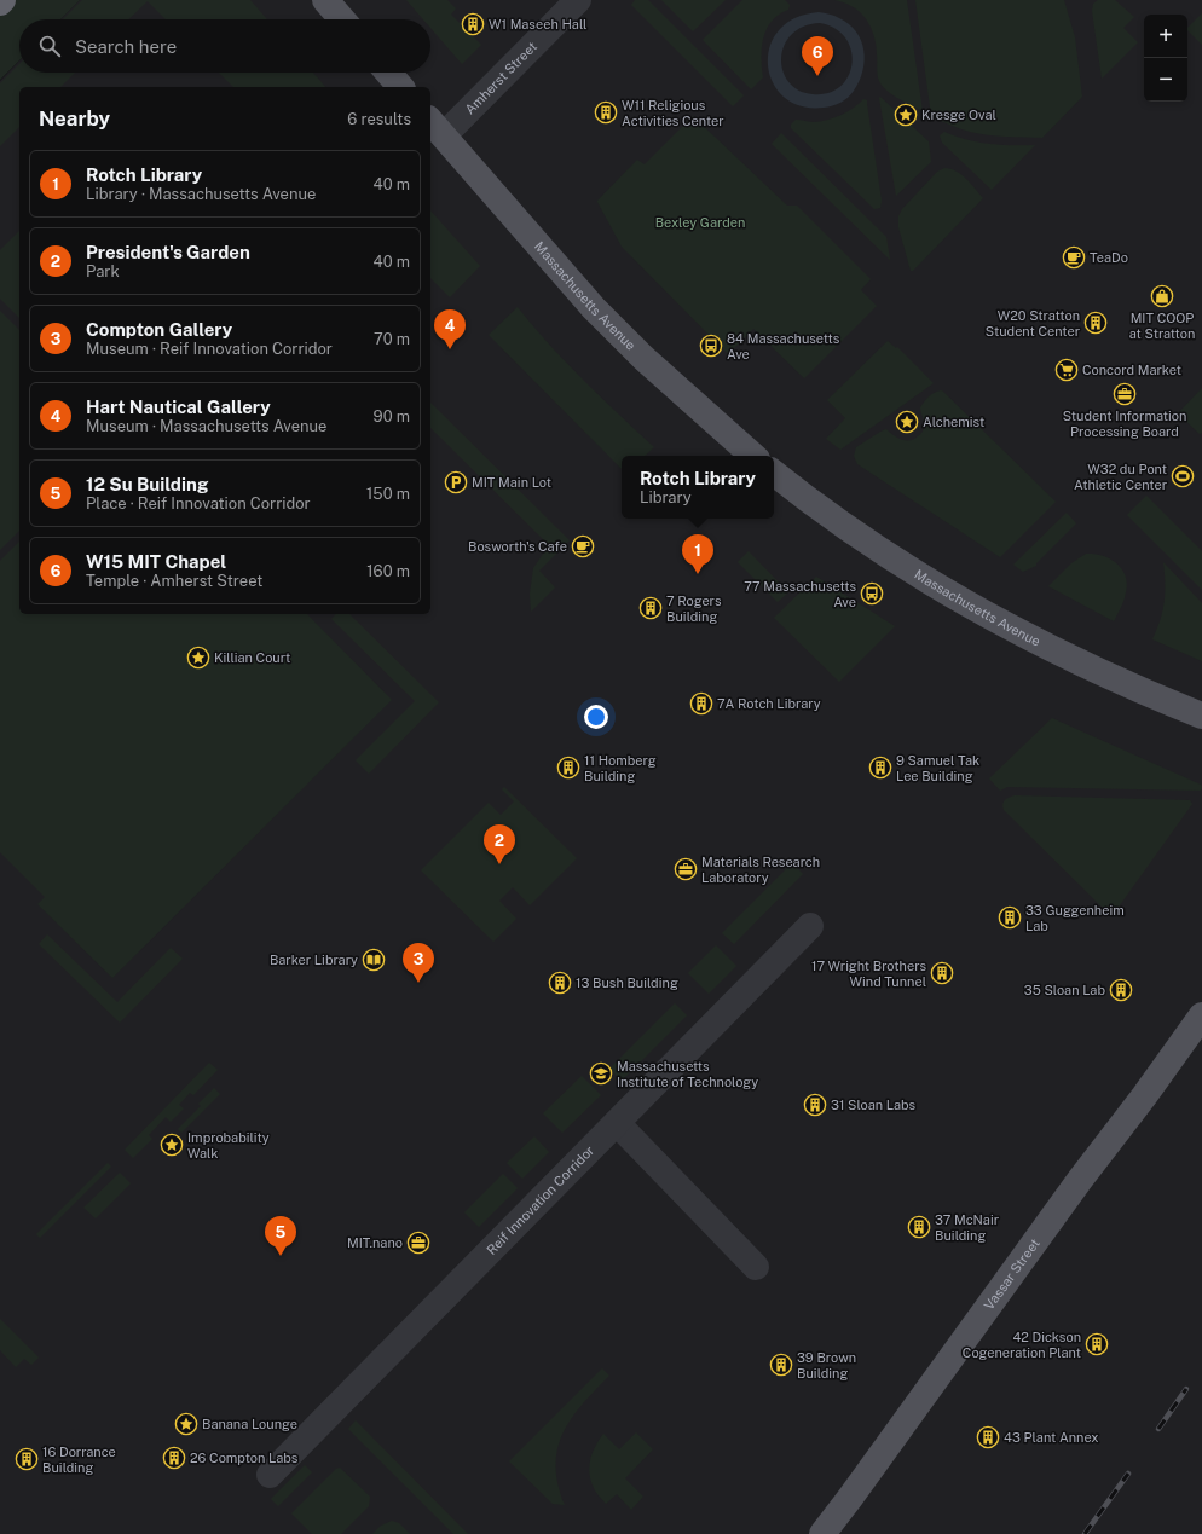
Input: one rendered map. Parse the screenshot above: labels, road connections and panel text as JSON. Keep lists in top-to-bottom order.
{
  "streets": {
    "main road": ["Massachusetts Avenue", "Vassar Street"],
    "street": ["Amherst Street", "Reif Innovation Corridor"]
  },
  "crossings": [
    ["Amherst Street", "Massachusetts Avenue"]
  ],
  "parks": ["Bexley Garden"],
  "places": {
    "building": [
      "W1 Maseeh Hall",
      "W11 Religious Activities Center",
      "W20 Stratton Student Center",
      "7 Rogers Building",
      "7A Rotch Library",
      "11 Homberg Building",
      "9 Samuel Tak Lee Building",
      "33 Guggenheim Lab",
      "17 Wright Brothers Wind Tunnel",
      "13 Bush Building",
      "35 Sloan Lab",
      "31 Sloan Labs",
      "37 McNair Building",
      "42 Dickson Cogeneration Plant",
      "39 Brown Building",
      "43 Plant Annex",
      "26 Compton Labs",
      "16 Dorrance Building"
    ],
    "place": [
      "Kresge Oval",
      "Alchemist",
      "Killian Court",
      "Improbability Walk",
      "Banana Lounge"
    ],
    "cafe": ["TeaDo", "Bosworth's Cafe"],
    "shop": ["MIT COOP at Stratton"],
    "bus stop": ["84 Massachusetts Ave", "77 Massachusetts Ave"],
    "supermarket": ["Concord Market"],
    "office": ["Student Information Processing Board", "Materials Research Laboratory", "MIT.nano"],
    "sports": ["W32 du Pont Athletic Center"],
    "parking": ["MIT Main Lot"],
    "library": ["Barker Library"],
    "school or university": ["Massachusetts Institute of Technology"]
  },
  "page": {
    "map_buttons": ["+", "−"],
    "search": "Search here",
    "pins": [
      "6",
      "4",
      "1",
      "2",
      "3",
      "5"
    ],
    "heading": ["Nearby", "6 results"],
    "list": [
      {
        "mark": "1",
        "name": "Rotch Library",
        "note": "Library · Massachusetts Avenue",
        "value": "40 m"
      },
      {
        "mark": "2",
        "name": "President's Garden",
        "note": "Park",
        "value": "40 m"
      },
      {
        "mark": "3",
        "name": "Compton Gallery",
        "note": "Museum · Reif Innovation Corridor",
        "value": "70 m"
      },
      {
        "mark": "4",
        "name": "Hart Nautical Gallery",
        "note": "Museum · Massachusetts Avenue",
        "value": "90 m"
      },
      {
        "mark": "5",
        "name": "12 Su Building",
        "note": "Place · Reif Innovation Corridor",
        "value": "150 m"
      },
      {
        "mark": "6",
        "name": "W15 MIT Chapel",
        "note": "Temple · Amherst Street",
        "value": "160 m"
      }
    ],
    "popup": ["Rotch Library", "Library"]
  }
}
